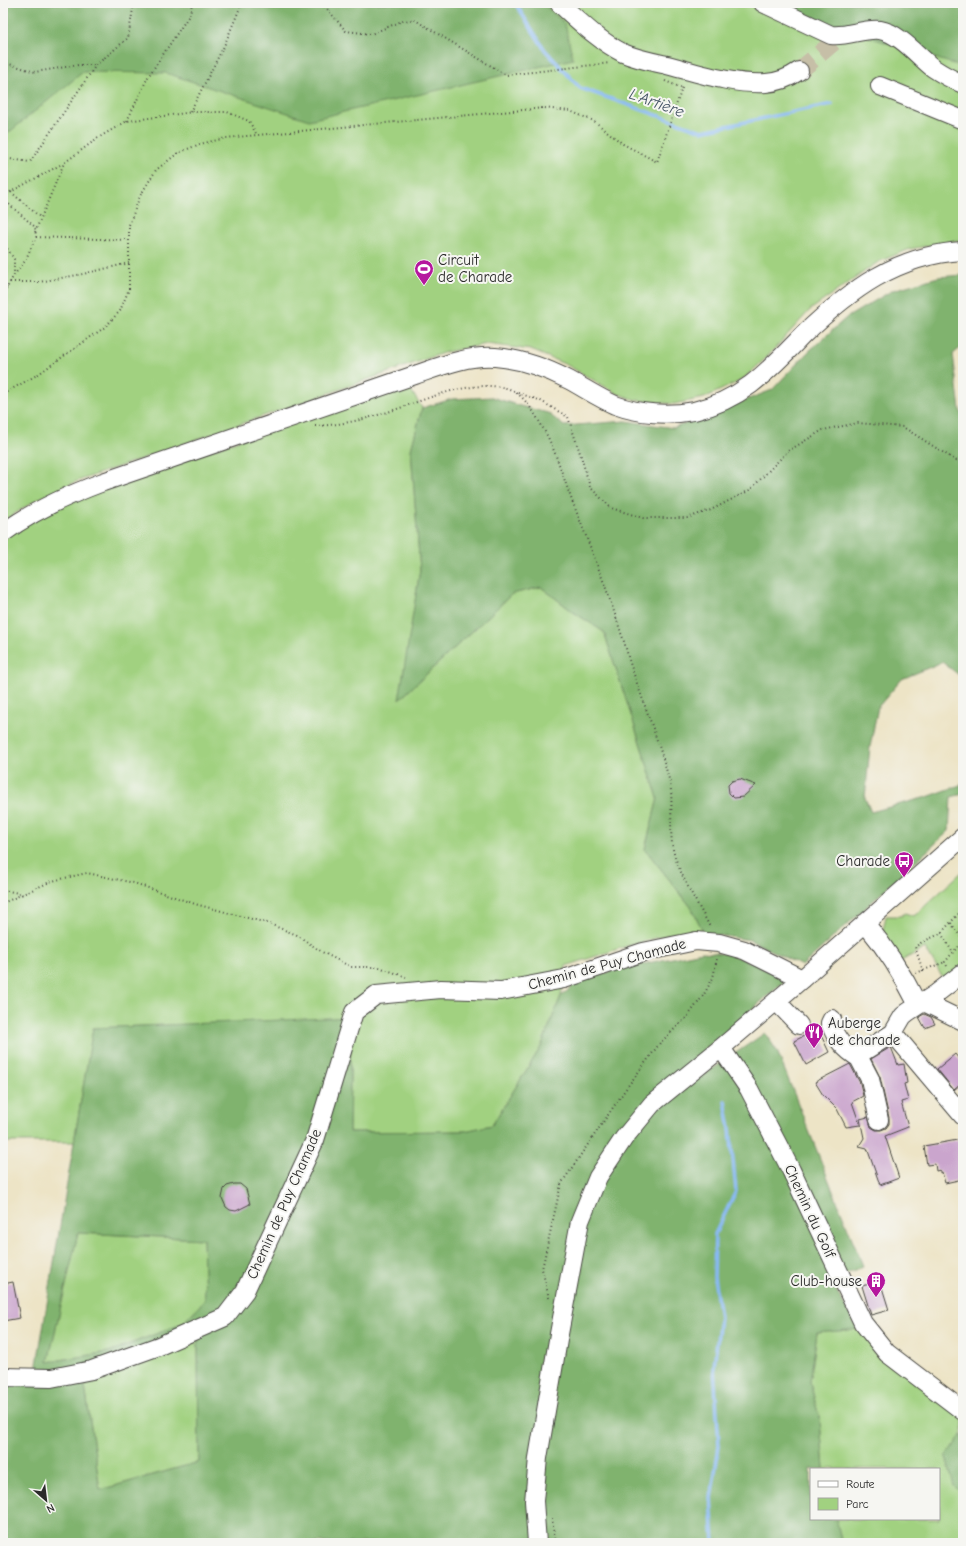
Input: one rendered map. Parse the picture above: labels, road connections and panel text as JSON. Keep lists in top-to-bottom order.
{
  "streets": {
    "street": ["Chemin de Puy Chamade", "Chemin du Golf"]
  },
  "water": ["L'Artière"],
  "places": {
    "sports": ["Circuit de Charade"],
    "bus stop": ["Charade"],
    "restaurant": ["Auberge de charade"],
    "building": ["Club-house"]
  },
  "legend": ["Route", "Parc"],
  "north": "bottom right"
}
